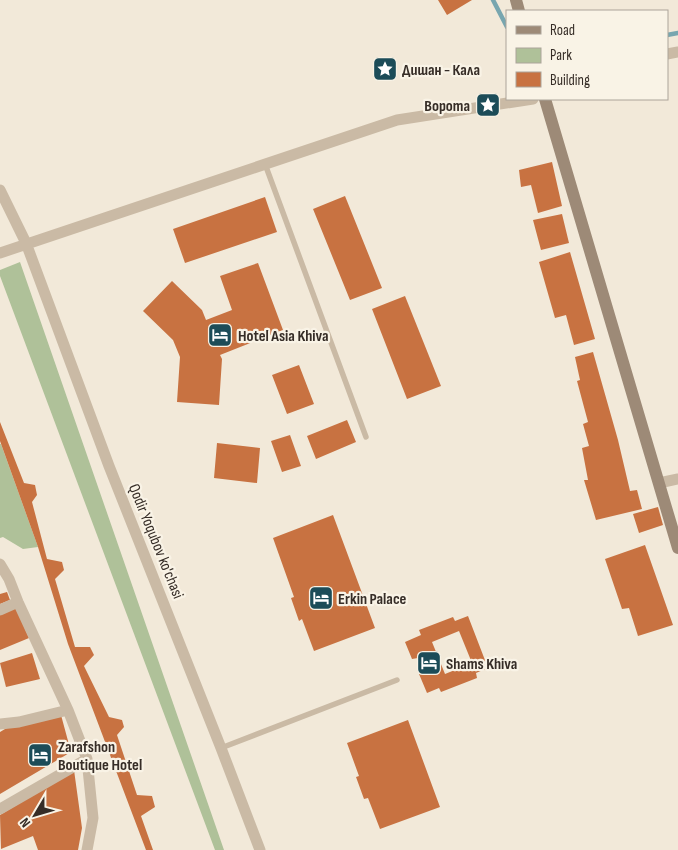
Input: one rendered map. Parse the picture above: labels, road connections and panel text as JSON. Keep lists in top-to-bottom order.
{
  "streets": {
    "street": ["Qodir Yoqubov ko'chasi"]
  },
  "places": {
    "place": ["Дишан - Кала", "Ворота"],
    "hotel": [
      "Hotel Asia Khiva",
      "Erkin Palace",
      "Shams Khiva",
      "Zarafshon Boutique Hotel"
    ]
  },
  "legend": ["Road", "Park", "Building"],
  "north": "bottom left"
}
